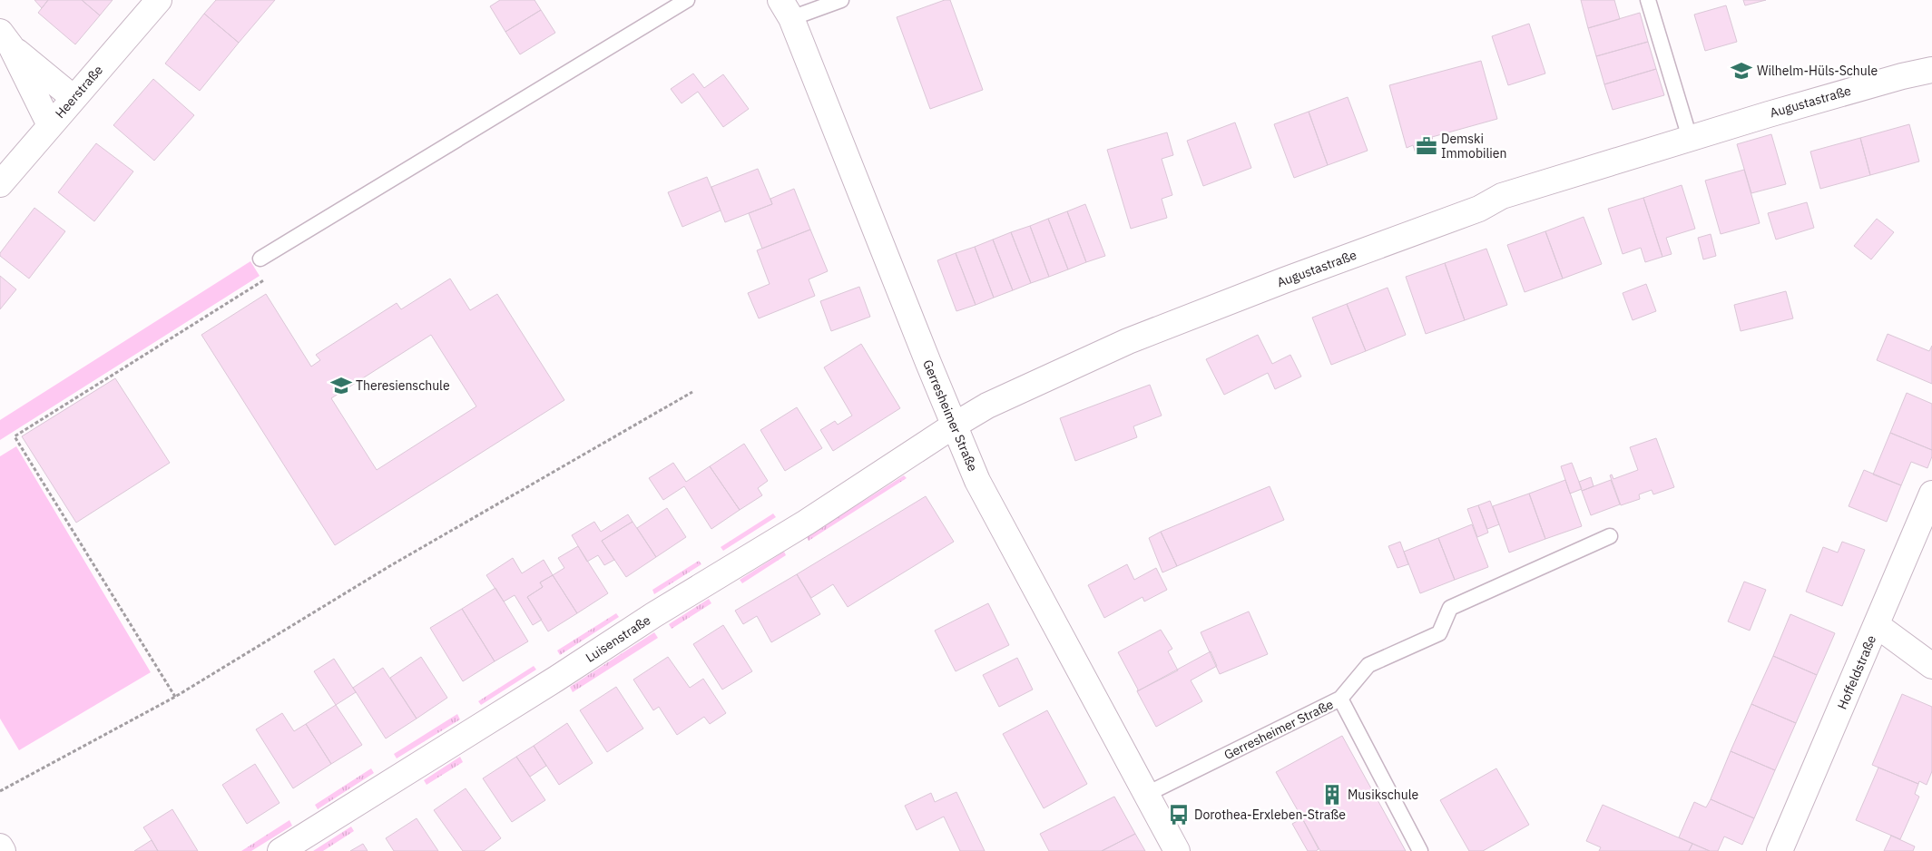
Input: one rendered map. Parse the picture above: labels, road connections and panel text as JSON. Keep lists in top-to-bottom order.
{
  "streets": {
    "street": [
      "Heerstraße",
      "Augustastraße",
      "Gerresheimer Straße",
      "Luisenstraße",
      "Hoffeldstraße"
    ]
  },
  "crossings": [
    ["Augustastraße", "Gerresheimer Straße"],
    ["Augustastraße", "Luisenstraße"],
    ["Gerresheimer Straße", "Luisenstraße"]
  ],
  "places": {
    "school or university": ["Wilhelm-Hüls-Schule", "Theresienschule"],
    "office": ["Demski Immobilien"],
    "building": ["Musikschule"],
    "bus stop": ["Dorothea-Erxleben-Straße"]
  }
}
